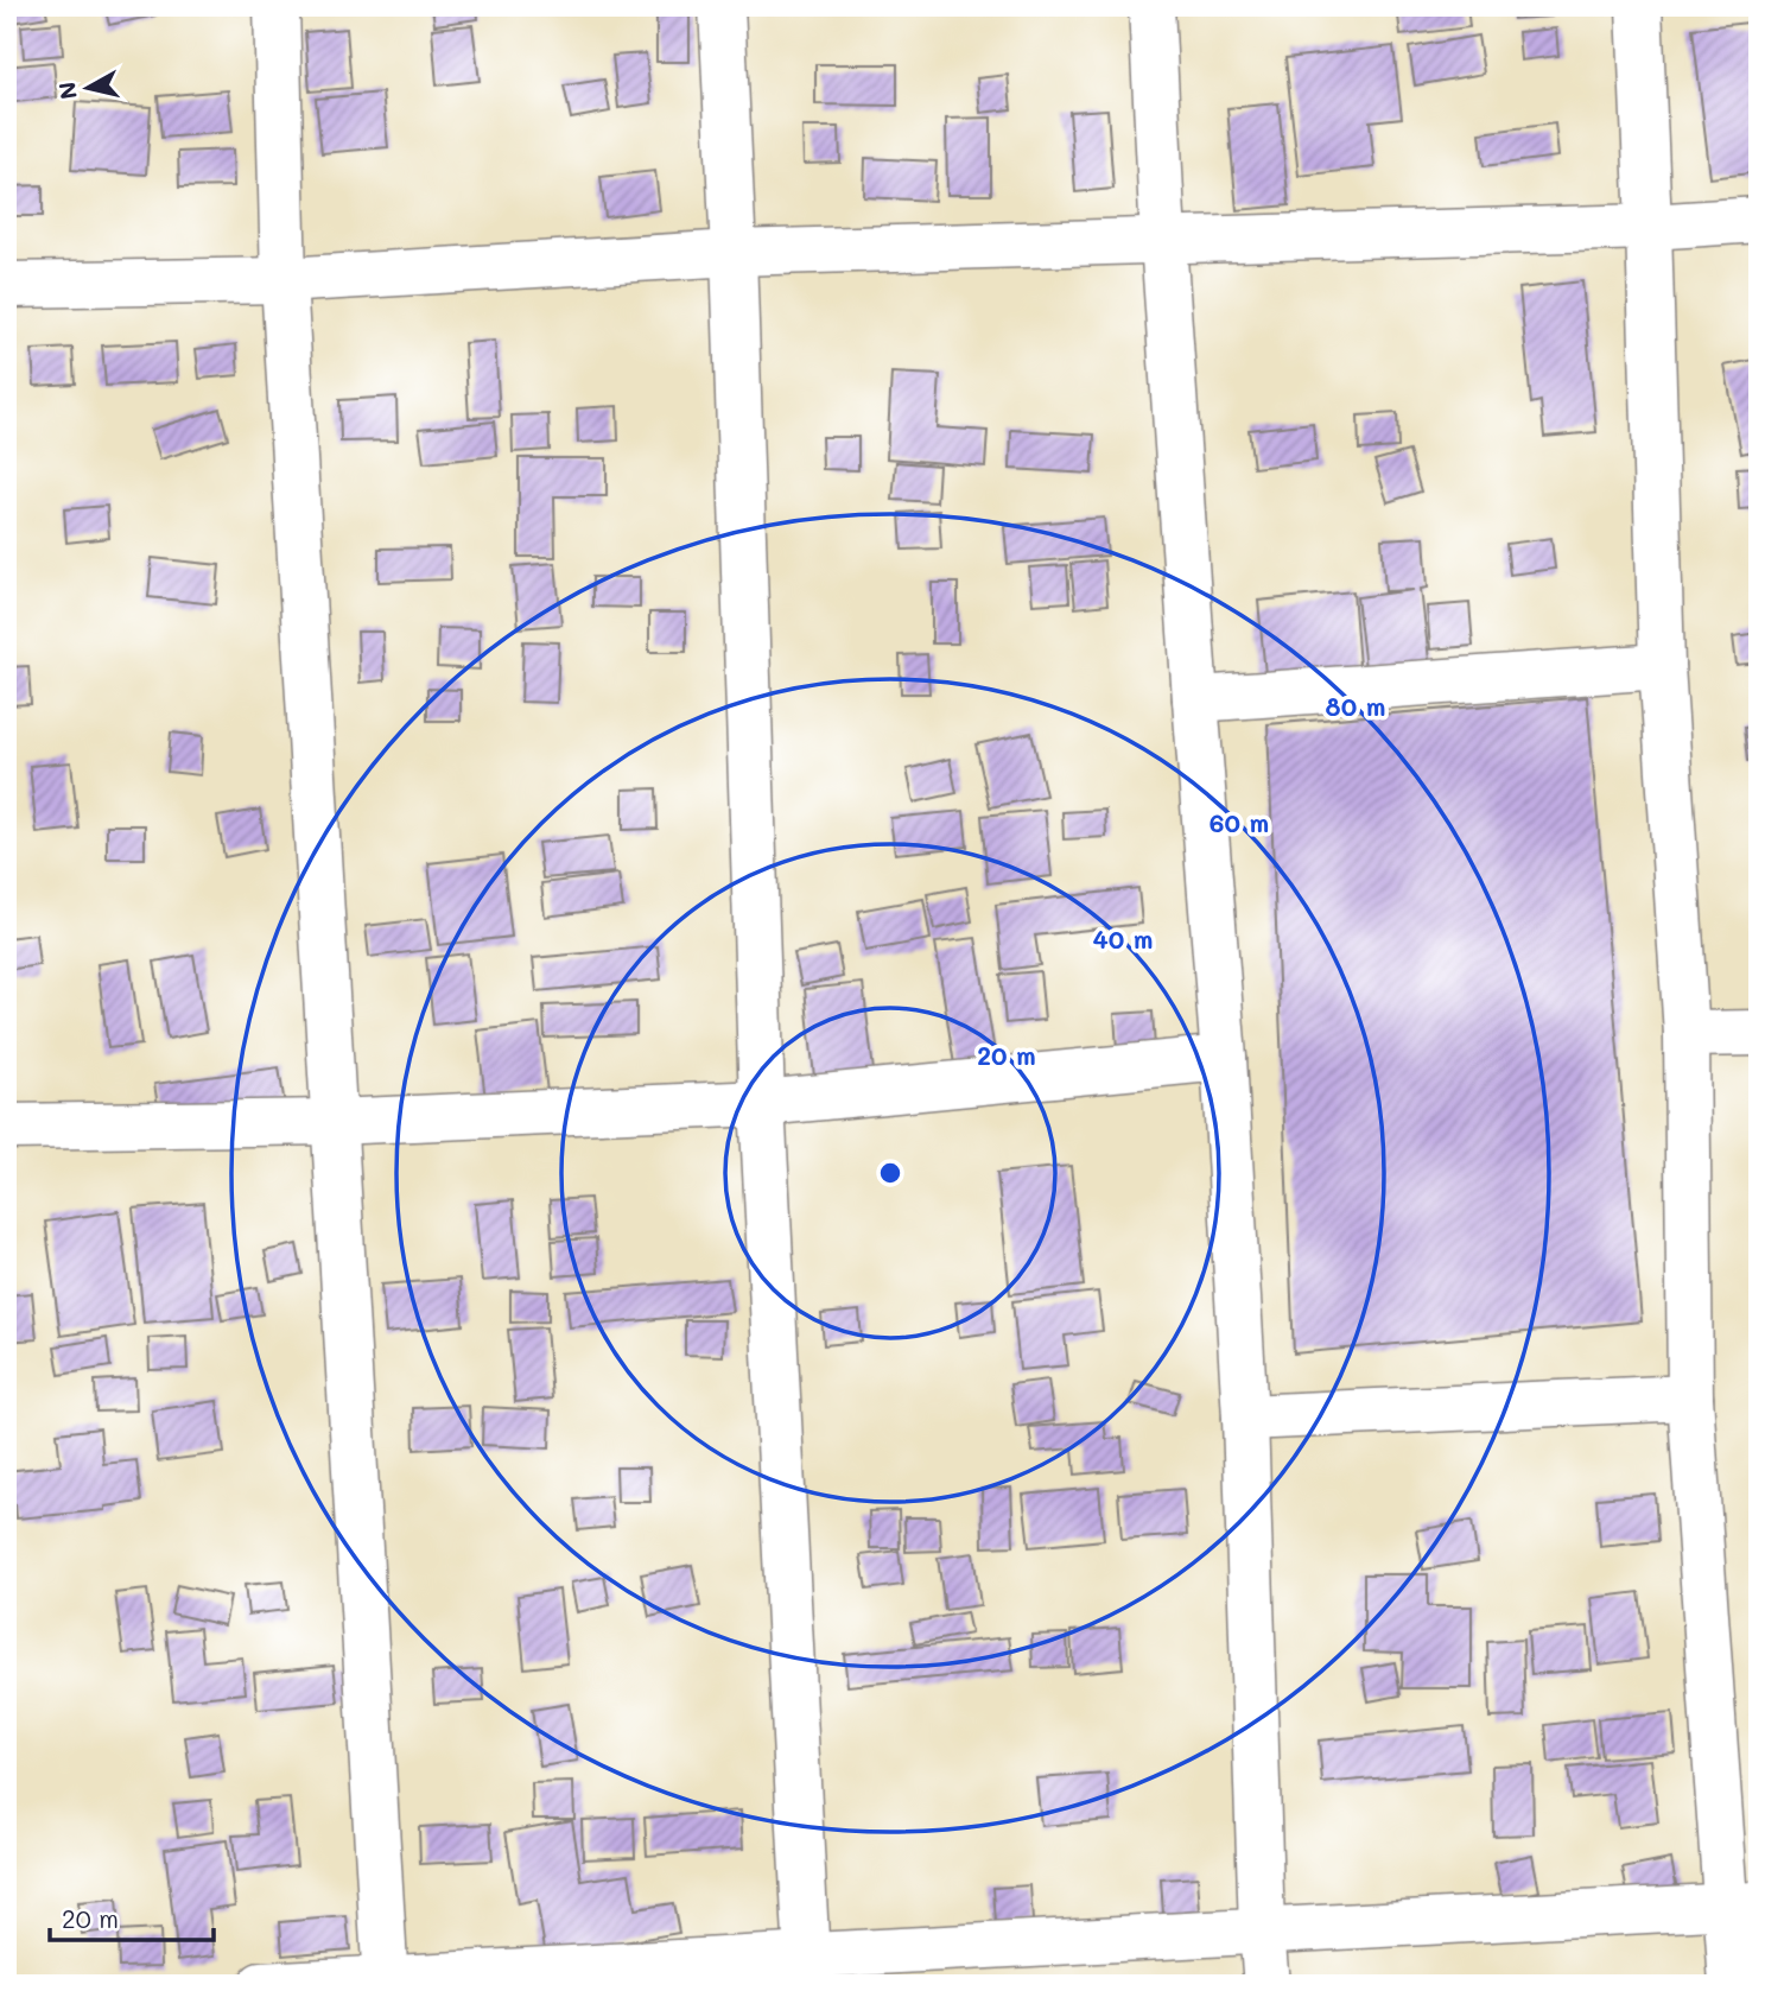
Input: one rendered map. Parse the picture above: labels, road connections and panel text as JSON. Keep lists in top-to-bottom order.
{
  "scale_bar": "20 m",
  "north": "left",
  "rings": [
    "80 m",
    "60 m",
    "40 m",
    "20 m"
  ]
}
